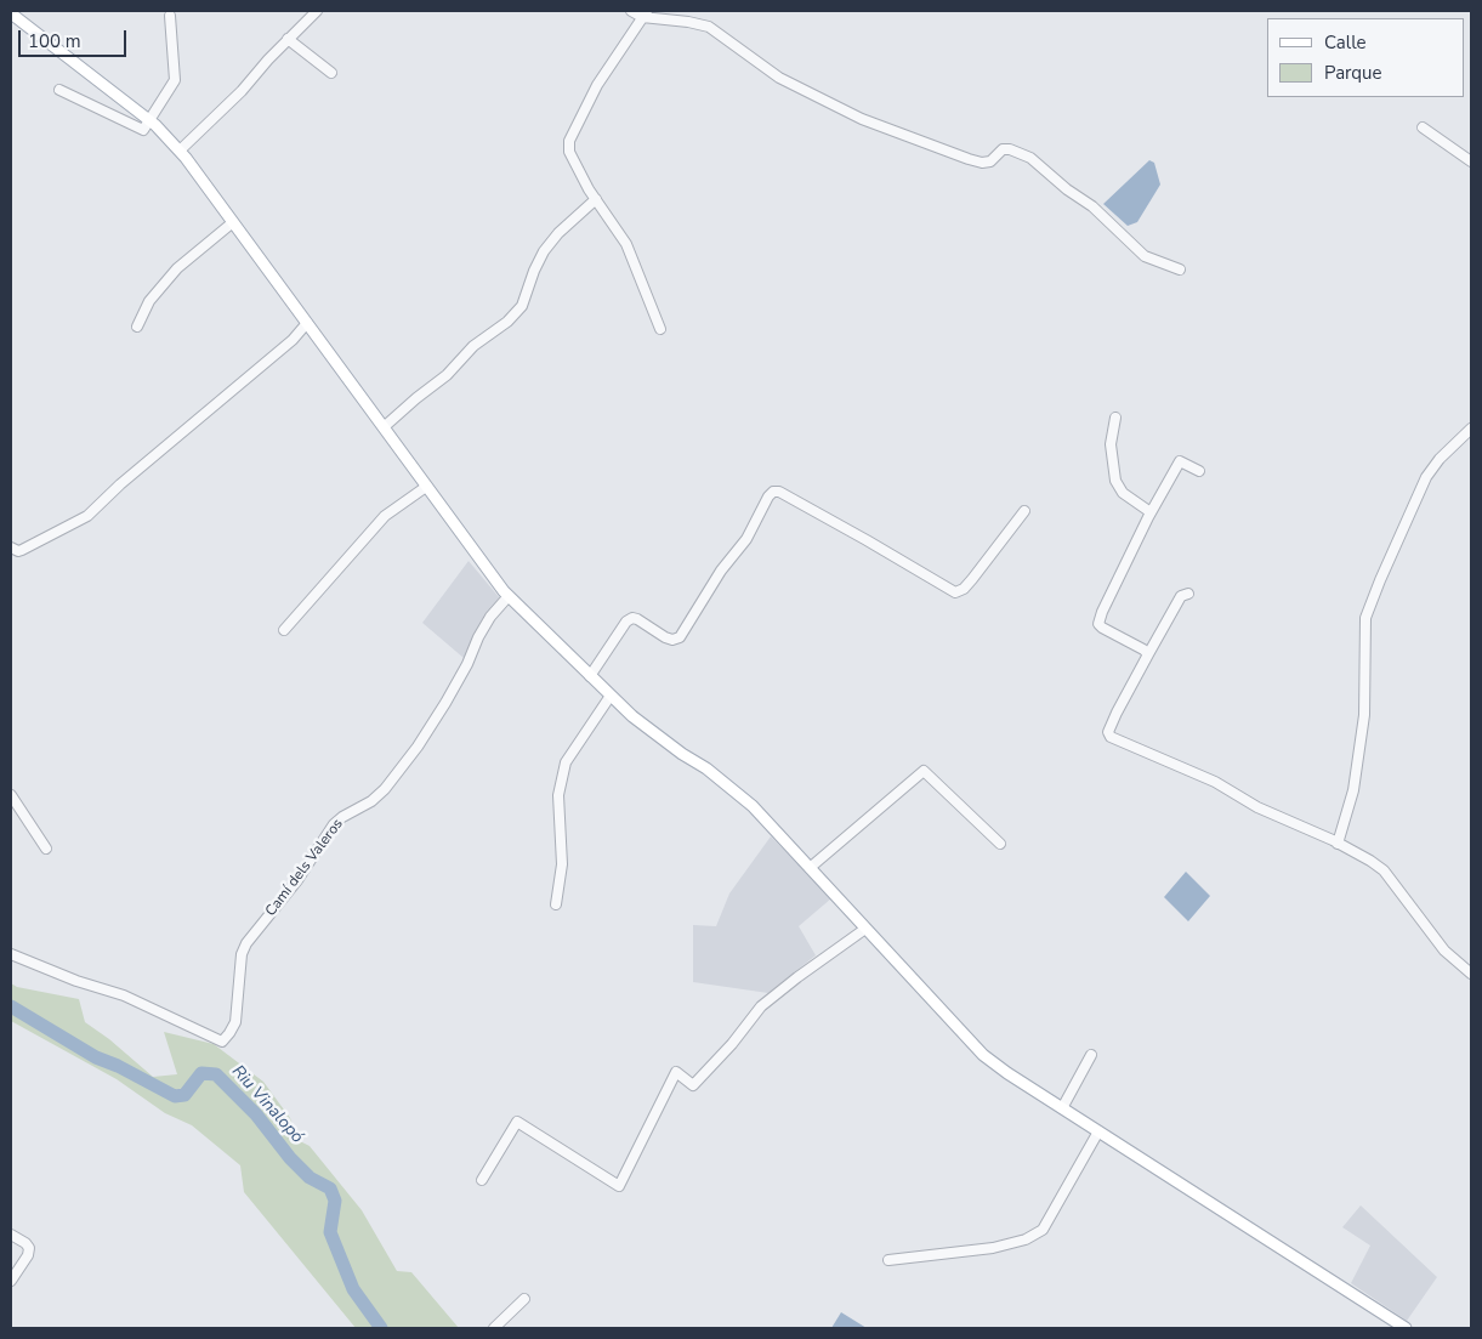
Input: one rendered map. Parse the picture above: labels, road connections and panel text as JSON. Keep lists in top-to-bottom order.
{
  "streets": {
    "street": ["Camí dels Valeros"]
  },
  "water": ["Riu Vinalopó"],
  "legend": ["Calle", "Parque"],
  "scale_bar": "100 m"
}
